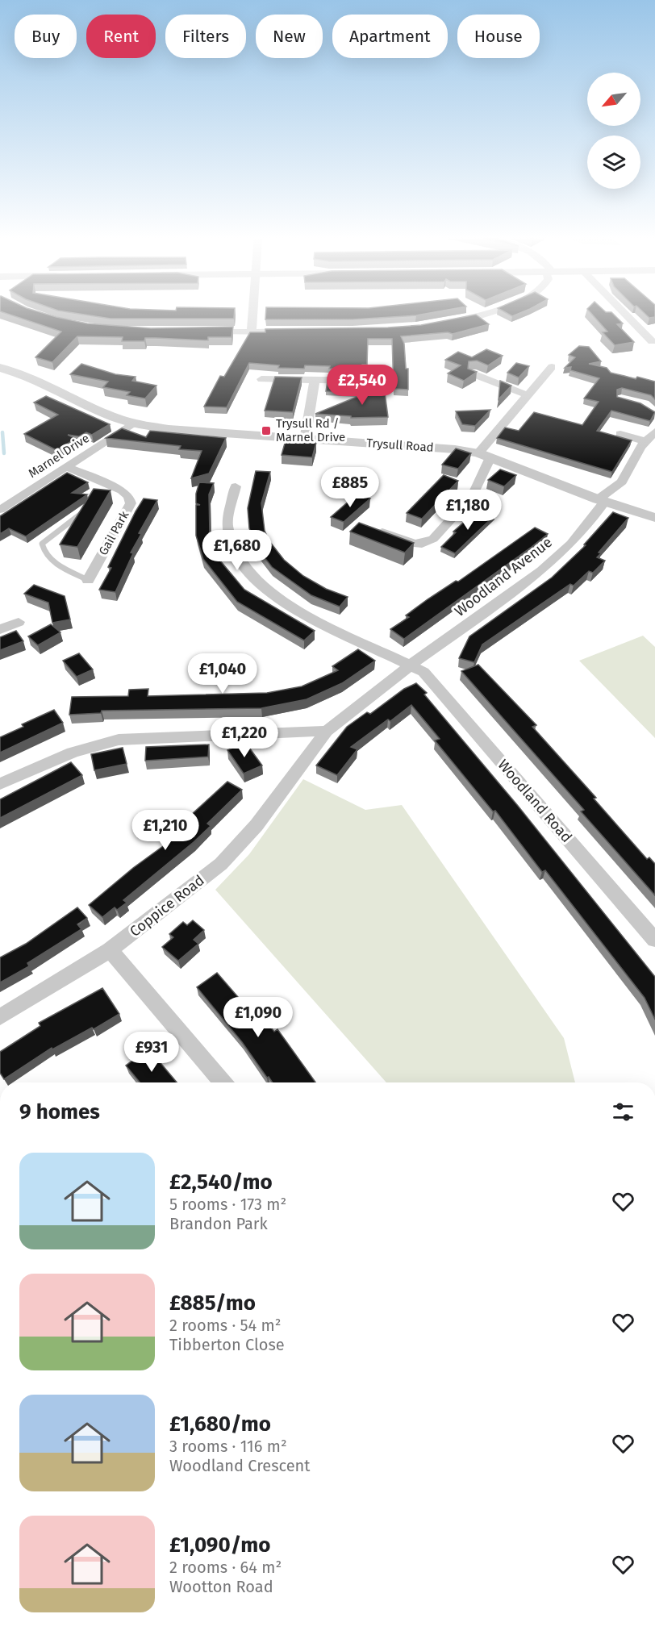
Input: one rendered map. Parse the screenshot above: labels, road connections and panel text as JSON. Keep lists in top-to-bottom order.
{
  "streets": {
    "street": [
      "Trysull Road",
      "Marnel Drive",
      "Gail Park",
      "Woodland Avenue",
      "Woodland Road",
      "Coppice Road"
    ]
  },
  "crossings": [
    ["Trysull Road", "Marnel Drive"],
    ["Trysull Road", "Woodland Avenue"],
    ["Marnel Drive", "Gail Park"],
    ["Woodland Avenue", "Woodland Road"],
    ["Woodland Avenue", "Coppice Road"],
    ["Woodland Road", "Coppice Road"]
  ],
  "places": {
    "transit": ["Trysull Rd / Marnel Drive"]
  },
  "north": "bottom left",
  "page": {
    "chip": [
      "Buy",
      "Rent",
      "Filters",
      "New",
      "Apartment",
      "House"
    ],
    "price": [
      "£2,540",
      "£885",
      "£1,180",
      "£1,680",
      "£1,040",
      "£1,220",
      "£1,210",
      "£1,090",
      "£931"
    ],
    "heading": "9 homes",
    "list": [
      {
        "name": "£2,540/mo",
        "note": "5 rooms · 173 m² · Brandon Park"
      },
      {
        "name": "£885/mo",
        "note": "2 rooms · 54 m² · Tibberton Close"
      },
      {
        "name": "£1,680/mo",
        "note": "3 rooms · 116 m² · Woodland Crescent"
      },
      {
        "name": "£1,090/mo",
        "note": "2 rooms · 64 m² · Wootton Road"
      }
    ]
  }
}
